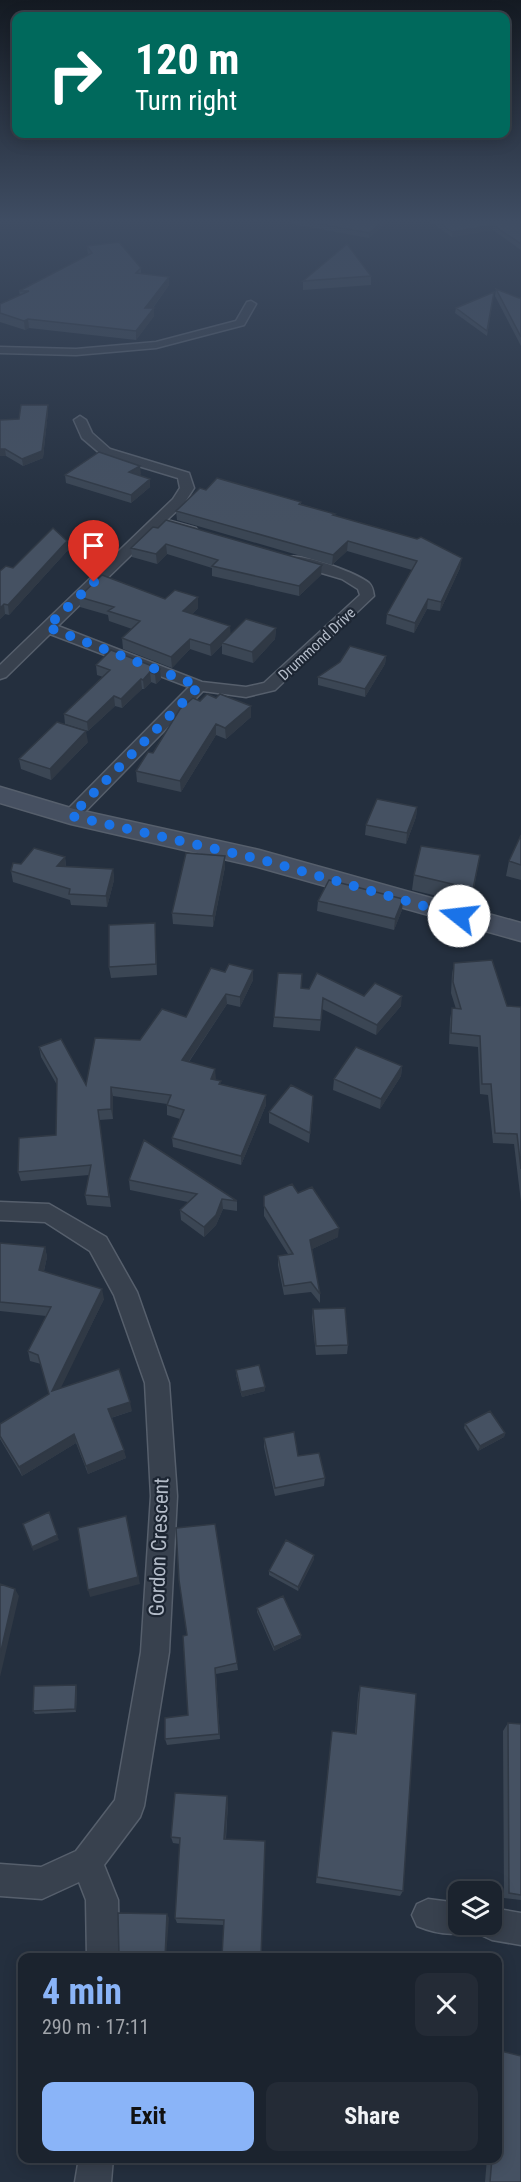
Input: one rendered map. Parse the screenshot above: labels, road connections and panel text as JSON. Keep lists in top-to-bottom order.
{
  "streets": {
    "street": ["Drummond Drive", "Gordon Crescent"]
  },
  "page": {
    "turn": ["120 m", "Turn right"],
    "heading": ["4 min", "290 m · 17:11"],
    "buttons": ["Exit", "Share"]
  }
}
